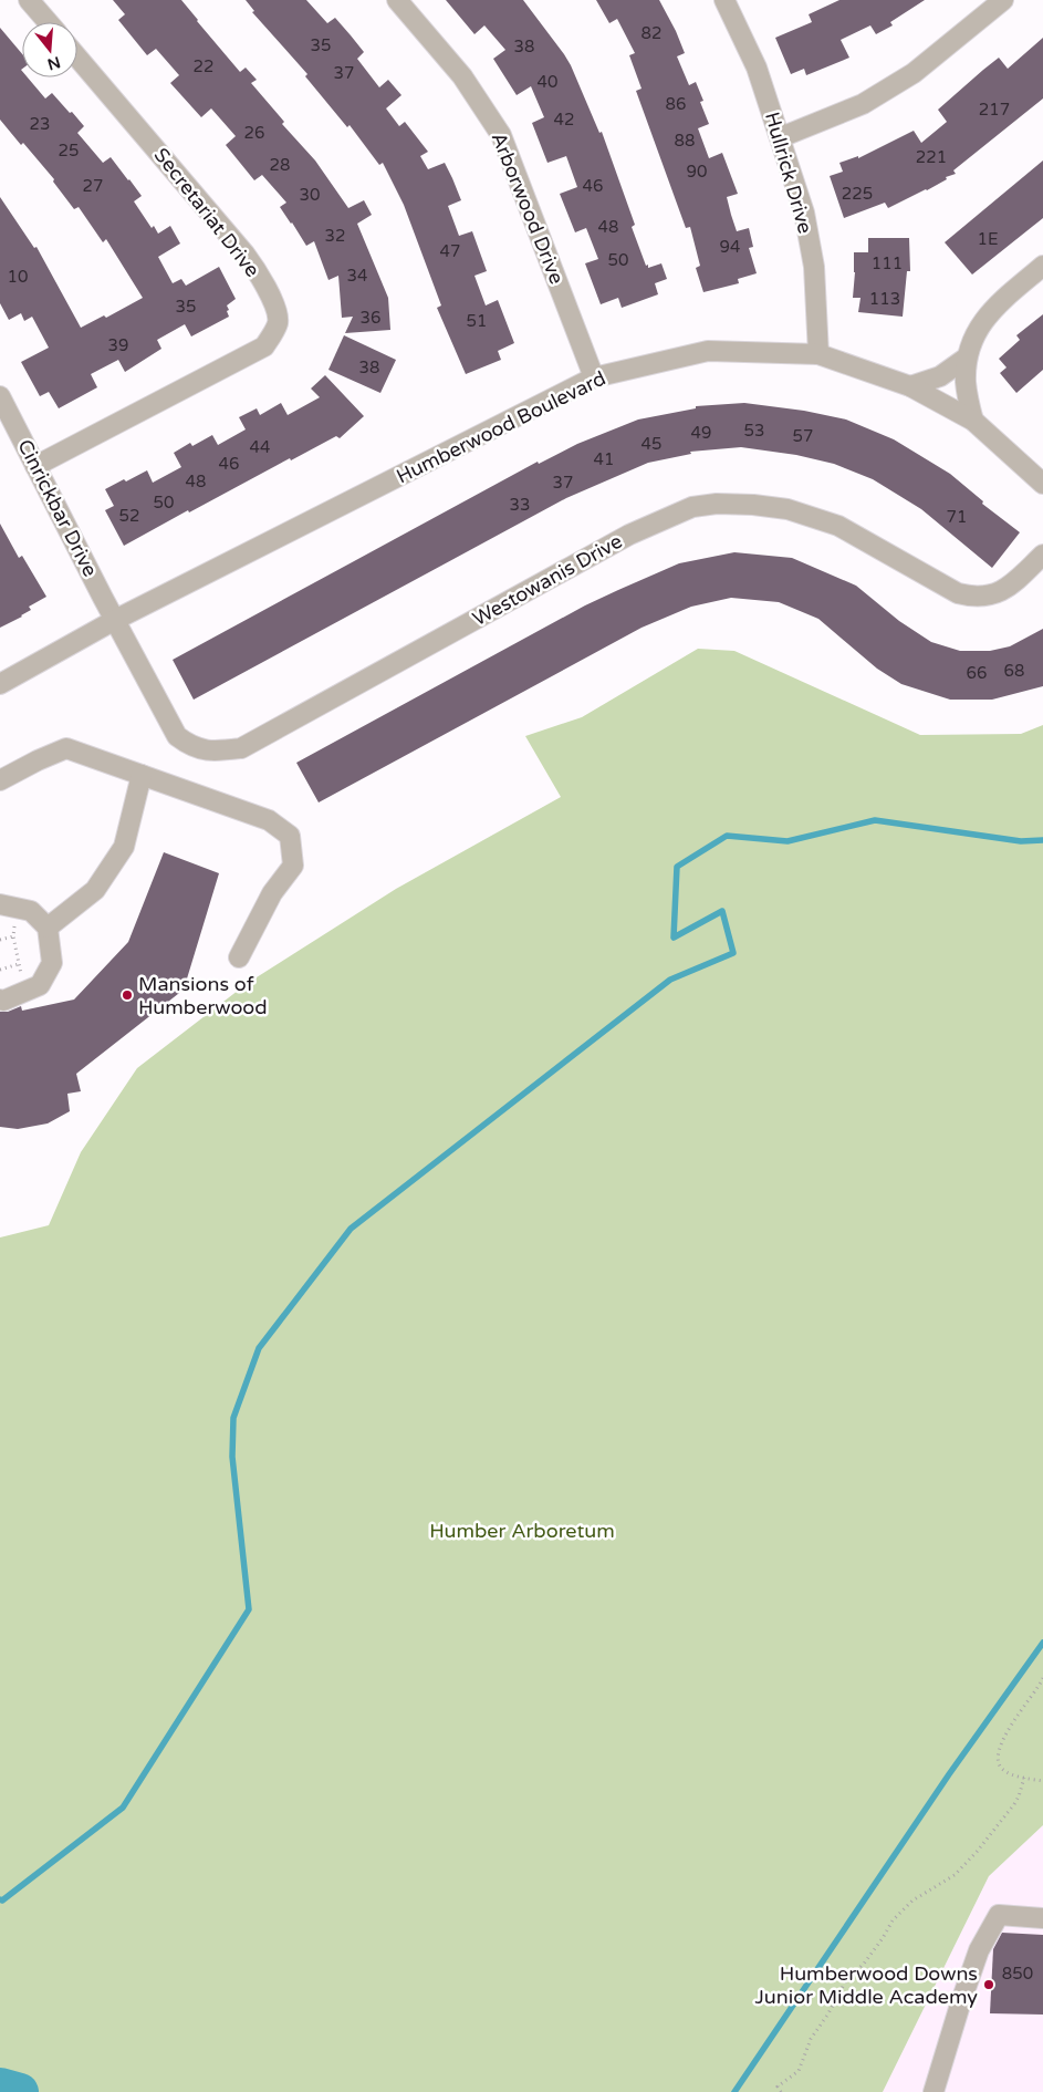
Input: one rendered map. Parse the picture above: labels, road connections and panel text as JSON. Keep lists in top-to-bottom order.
{
  "streets": {
    "street": [
      "Hullrick Drive",
      "Arborwood Drive",
      "Secretariat Drive",
      "Humberwood Boulevard",
      "Cinrickbar Drive",
      "Westowanis Drive"
    ]
  },
  "crossings": [
    ["Hullrick Drive", "Humberwood Boulevard"],
    ["Arborwood Drive", "Humberwood Boulevard"],
    ["Secretariat Drive", "Cinrickbar Drive"],
    ["Humberwood Boulevard", "Cinrickbar Drive"],
    ["Humberwood Boulevard", "Westowanis Drive"],
    ["Cinrickbar Drive", "Westowanis Drive"]
  ],
  "parks": ["Humber Arboretum"],
  "places": ["Mansions of Humberwood", "Humberwood Downs Junior Middle Academy"],
  "house_numbers": [
    "82",
    "35",
    "38",
    "22",
    "37",
    "40",
    "86",
    "217",
    "42",
    "23",
    "26",
    "88",
    "25",
    "221",
    "28",
    "90",
    "27",
    "46",
    "225",
    "30",
    "48",
    "32",
    "1E",
    "94",
    "47",
    "50",
    "111",
    "34",
    "10",
    "113",
    "35",
    "36",
    "51",
    "39",
    "38",
    "53",
    "49",
    "57",
    "45",
    "44",
    "41",
    "46",
    "48",
    "37",
    "50",
    "33",
    "52",
    "71",
    "68",
    "66",
    "850"
  ],
  "north": "bottom"
}
